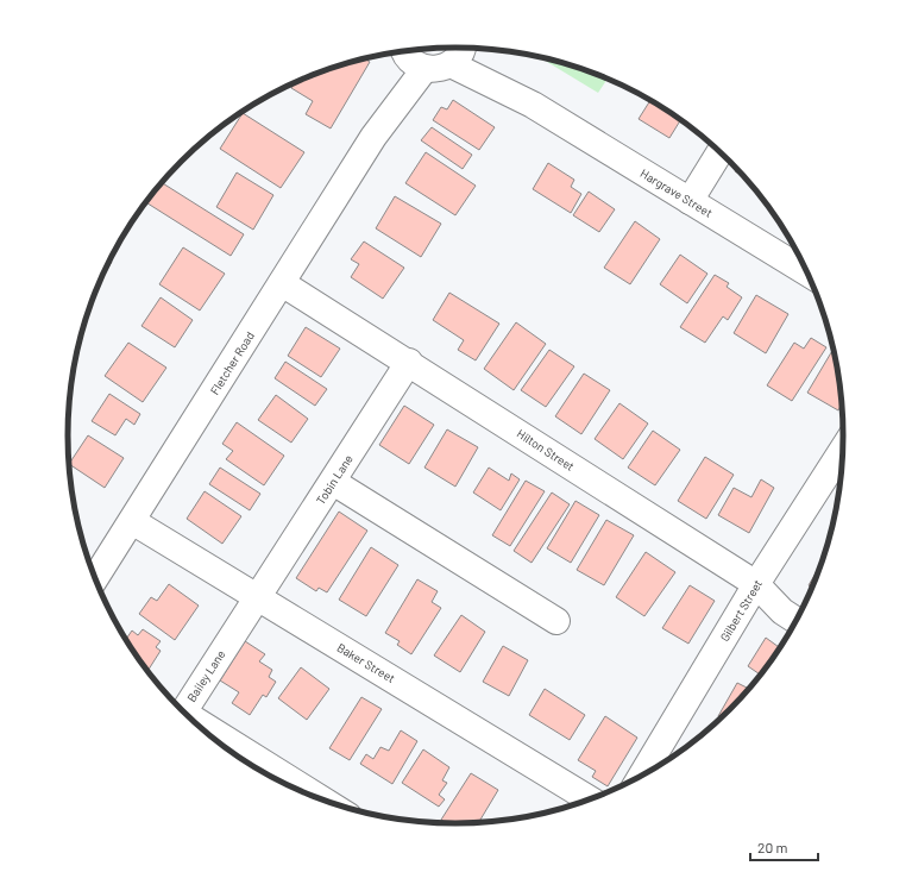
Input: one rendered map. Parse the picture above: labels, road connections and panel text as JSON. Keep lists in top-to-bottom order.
{
  "streets": {
    "street": [
      "Hargrave Street",
      "Fletcher Road",
      "Hilton Street",
      "Tobin Lane",
      "Gilbert Street",
      "Baker Street",
      "Bailey Lane"
    ]
  },
  "crossings": [
    ["Fletcher Road", "Hilton Street"],
    ["Fletcher Road", "Baker Street"],
    ["Hilton Street", "Tobin Lane"],
    ["Hilton Street", "Gilbert Street"],
    ["Tobin Lane", "Baker Street"],
    ["Tobin Lane", "Bailey Lane"],
    ["Baker Street", "Bailey Lane"]
  ],
  "scale_bar": "20 m"
}
